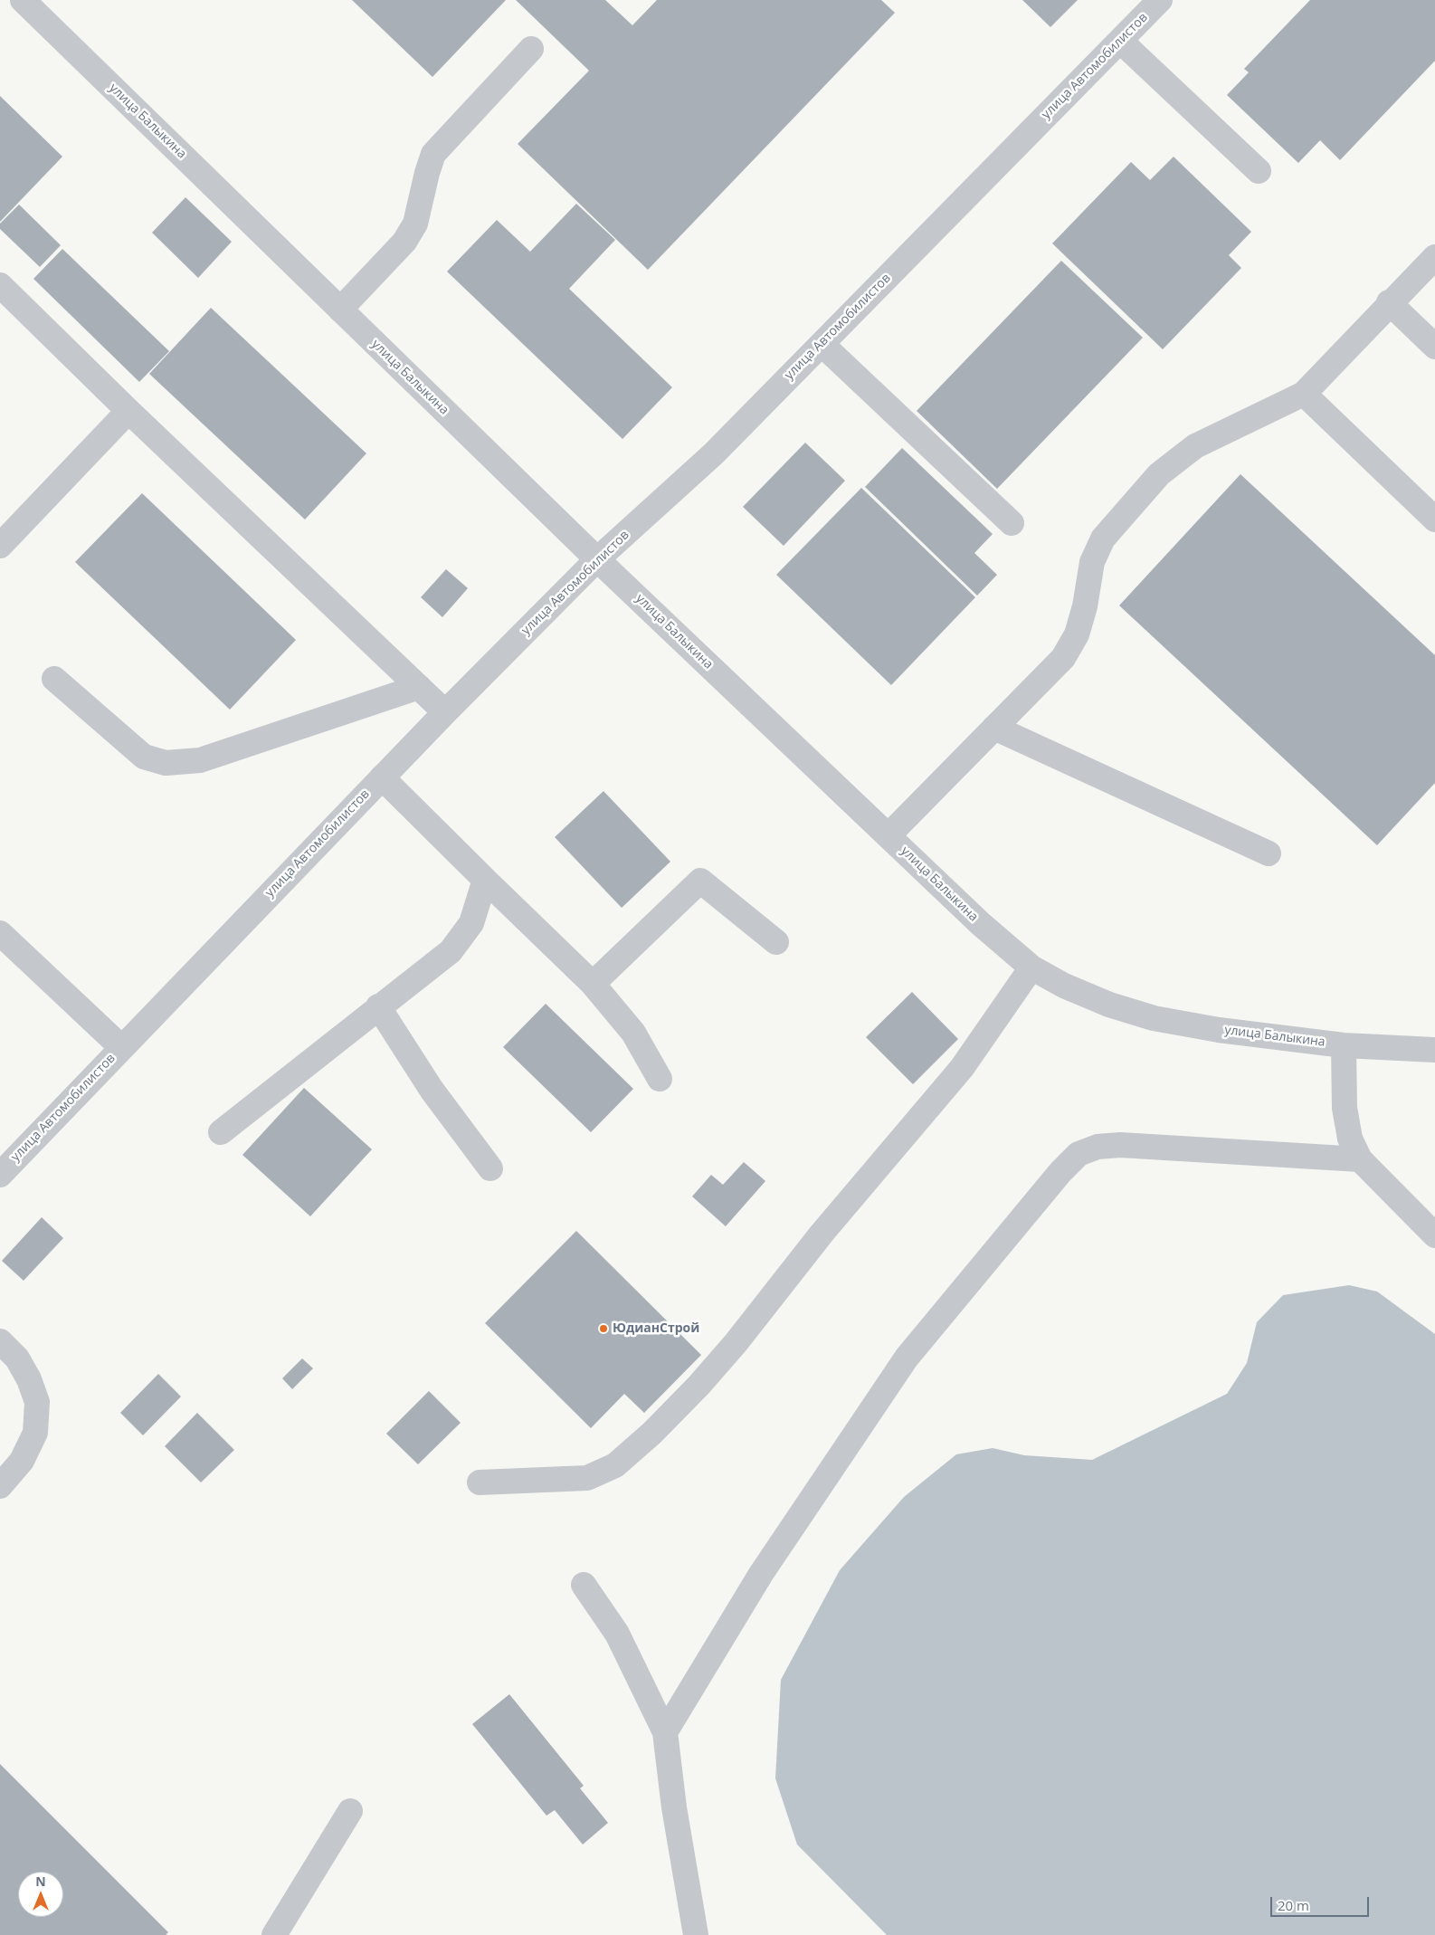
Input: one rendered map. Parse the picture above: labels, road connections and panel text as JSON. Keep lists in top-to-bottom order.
{
  "streets": {
    "street": ["улица Автомобилистов", "улица Балыкина"]
  },
  "crossings": [
    ["улица Автомобилистов", "улица Балыкина"]
  ],
  "places": ["ЮдианСтрой"],
  "scale_bar": "20 m",
  "north": "top"
}
